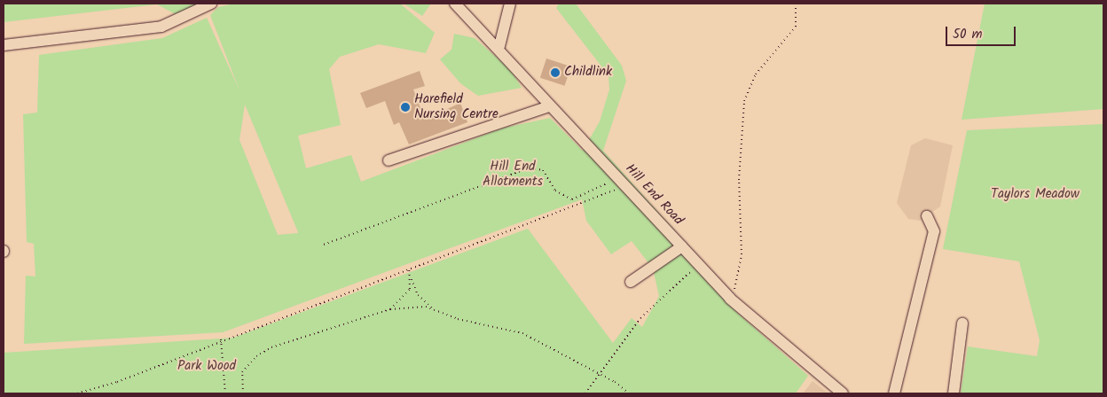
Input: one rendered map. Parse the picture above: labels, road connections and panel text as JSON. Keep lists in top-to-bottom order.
{
  "streets": {
    "street": ["Hill End Road"]
  },
  "parks": ["Hill End Allotments", "Taylors Meadow", "Park Wood"],
  "places": ["Childlink", "Harefield Nursing Centre"],
  "scale_bar": "50 m"
}
